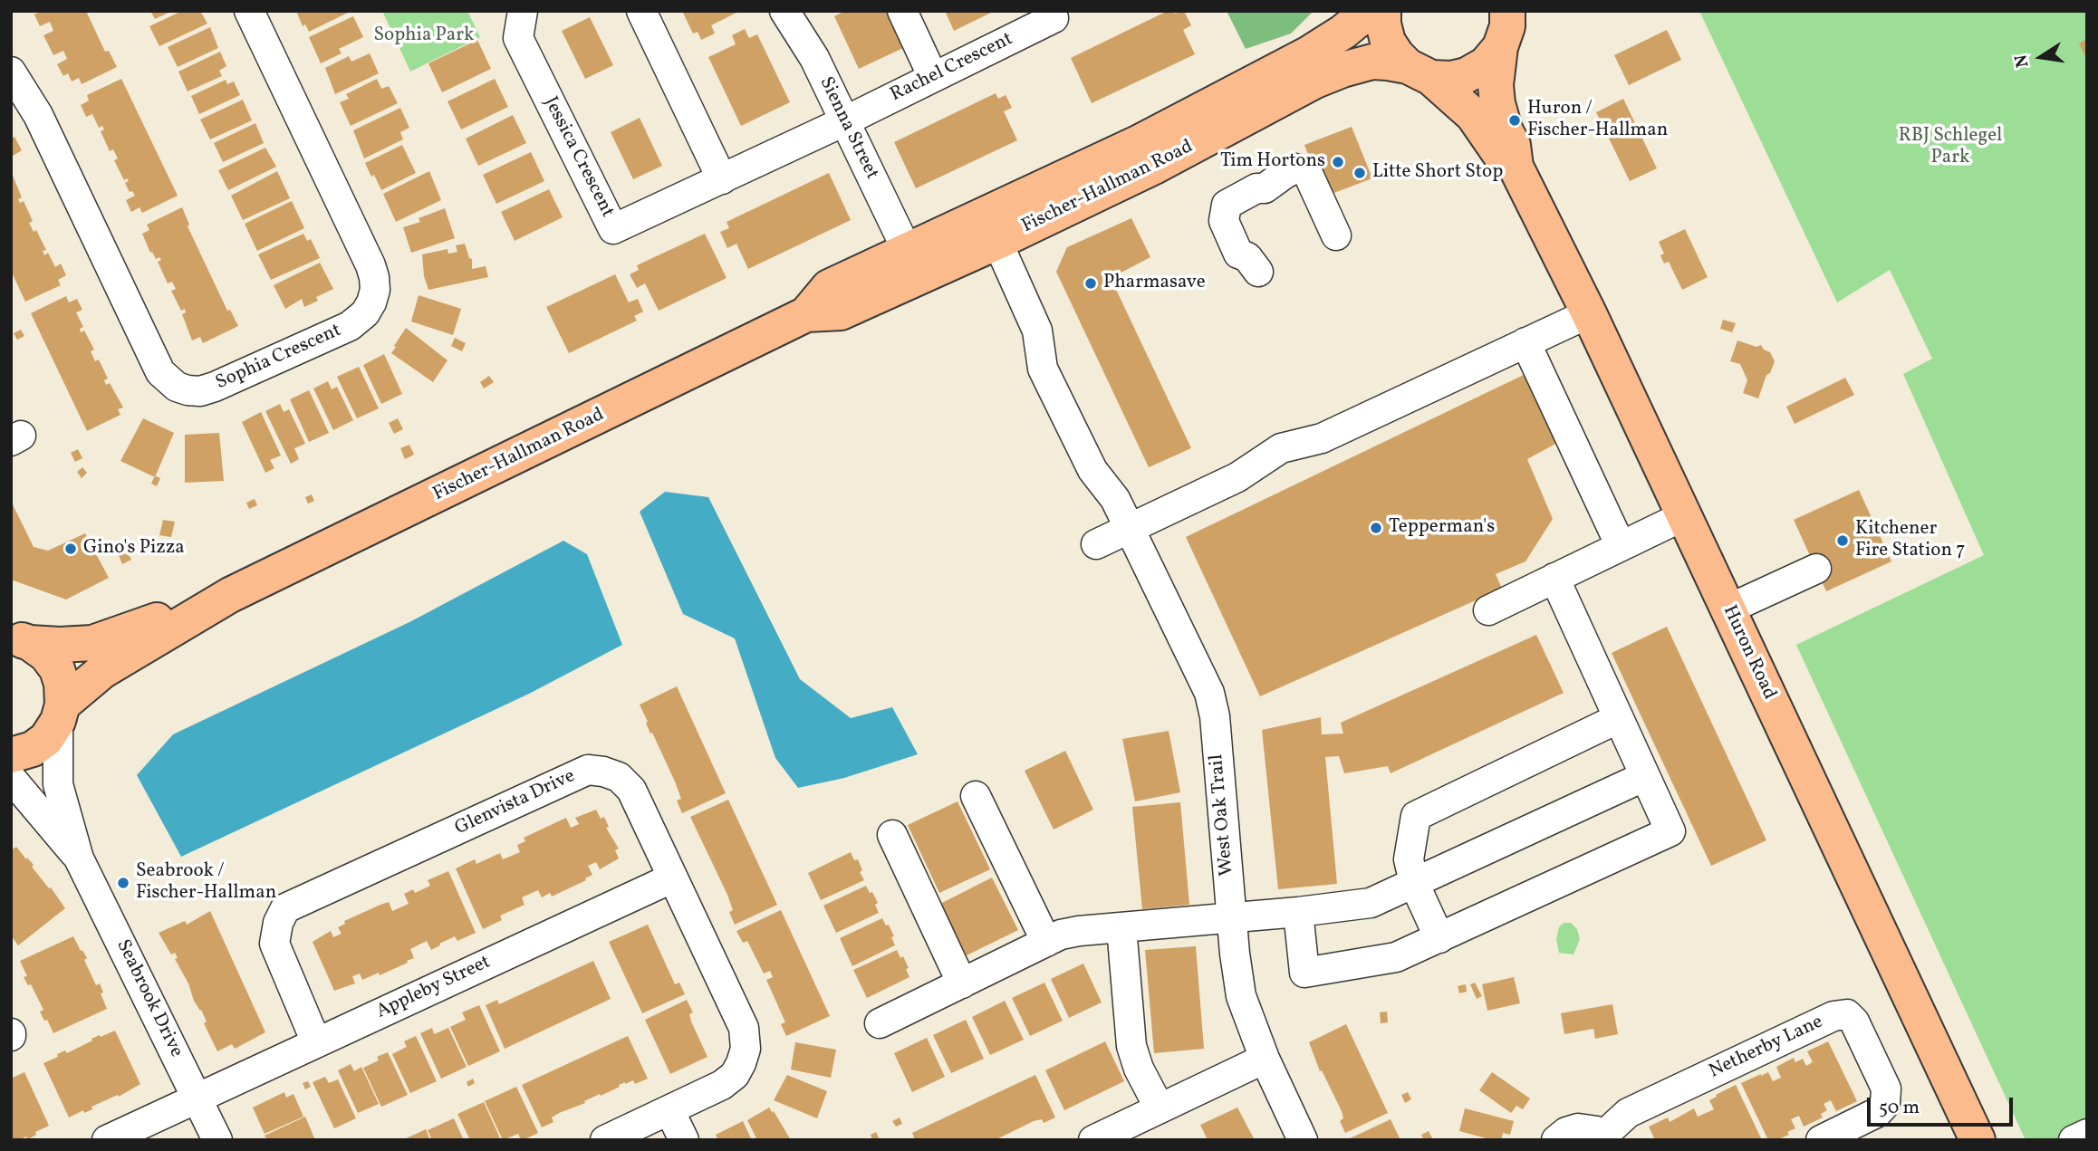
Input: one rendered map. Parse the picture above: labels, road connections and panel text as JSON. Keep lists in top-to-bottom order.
{
  "streets": {
    "main road": ["Fischer-Hallman Road", "Huron Road"],
    "street": [
      "Rachel Crescent",
      "Sienna Street",
      "Jessica Crescent",
      "Sophia Crescent",
      "Glenvista Drive",
      "West Oak Trail",
      "Appleby Street",
      "Seabrook Drive",
      "Netherby Lane"
    ]
  },
  "crossings": [
    ["Rachel Crescent", "Sienna Street"],
    ["Rachel Crescent", "Jessica Crescent"],
    ["Sienna Street", "Jessica Crescent"],
    ["Sienna Street", "Fischer-Hallman Road"],
    ["Fischer-Hallman Road", "Huron Road"],
    ["Fischer-Hallman Road", "West Oak Trail"],
    ["Fischer-Hallman Road", "Seabrook Drive"],
    ["Glenvista Drive", "Appleby Street"],
    ["Appleby Street", "Seabrook Drive"]
  ],
  "parks": ["Sophia Park", "RBJ Schlegel Park"],
  "places": [
    "Huron / Fischer-Hallman",
    "Tim Hortons",
    "Litte Short Stop",
    "Pharmasave",
    "Tepperman's",
    "Kitchener Fire Station 7",
    "Gino's Pizza",
    "Seabrook / Fischer-Hallman"
  ],
  "scale_bar": "50 m",
  "north": "left"
}
